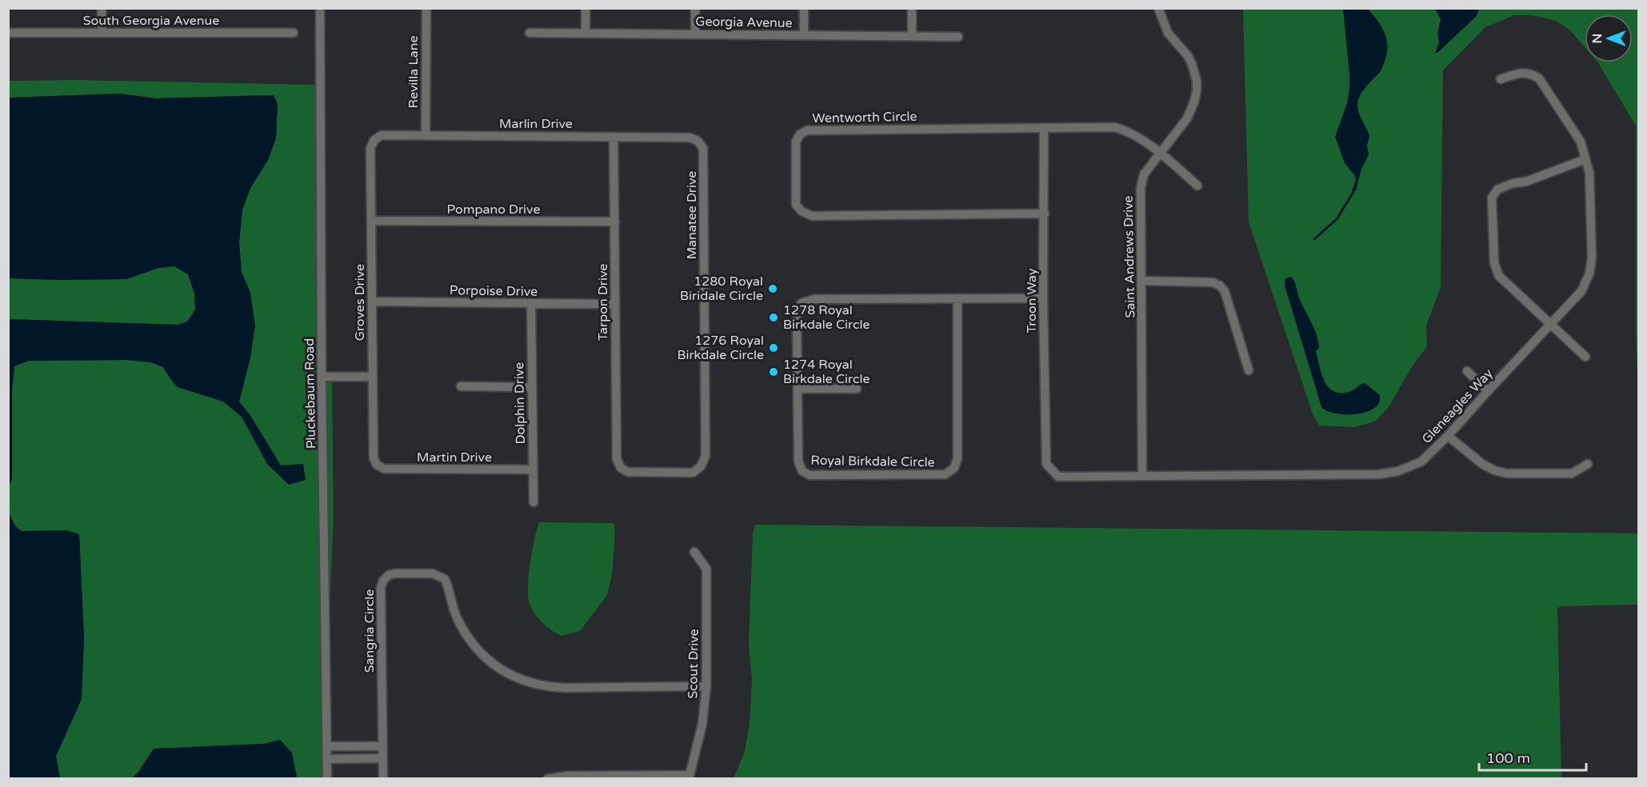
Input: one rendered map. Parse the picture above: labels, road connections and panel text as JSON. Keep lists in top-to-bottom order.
{
  "streets": {
    "street": [
      "South Georgia Avenue",
      "Georgia Avenue",
      "Revilla Lane",
      "Wentworth Circle",
      "Marlin Drive",
      "Pompano Drive",
      "Manatee Drive",
      "Saint Andrews Drive",
      "Porpoise Drive",
      "Troon Way",
      "Groves Drive",
      "Tarpon Drive",
      "Pluckebaum Road",
      "Dolphin Drive",
      "Gleneagles Way",
      "Martin Drive",
      "Royal Birkdale Circle",
      "Sangria Circle",
      "Scout Drive"
    ]
  },
  "crossings": [
    ["Revilla Lane", "Marlin Drive"],
    ["Wentworth Circle", "Saint Andrews Drive"],
    ["Wentworth Circle", "Troon Way"],
    ["Marlin Drive", "Manatee Drive"],
    ["Marlin Drive", "Groves Drive"],
    ["Marlin Drive", "Tarpon Drive"],
    ["Pompano Drive", "Groves Drive"],
    ["Pompano Drive", "Tarpon Drive"],
    ["Manatee Drive", "Tarpon Drive"],
    ["Saint Andrews Drive", "Gleneagles Way"],
    ["Porpoise Drive", "Groves Drive"],
    ["Porpoise Drive", "Tarpon Drive"],
    ["Porpoise Drive", "Dolphin Drive"],
    ["Troon Way", "Gleneagles Way"],
    ["Troon Way", "Royal Birkdale Circle"],
    ["Groves Drive", "Martin Drive"],
    ["Dolphin Drive", "Martin Drive"],
    ["Sangria Circle", "Scout Drive"]
  ],
  "places": [
    "1280 Royal Biridale Circle",
    "1278 Royal Birkdale Circle",
    "1276 Royal Birkdale Circle",
    "1274 Royal Birkdale Circle"
  ],
  "scale_bar": "100 m",
  "north": "left"
}
